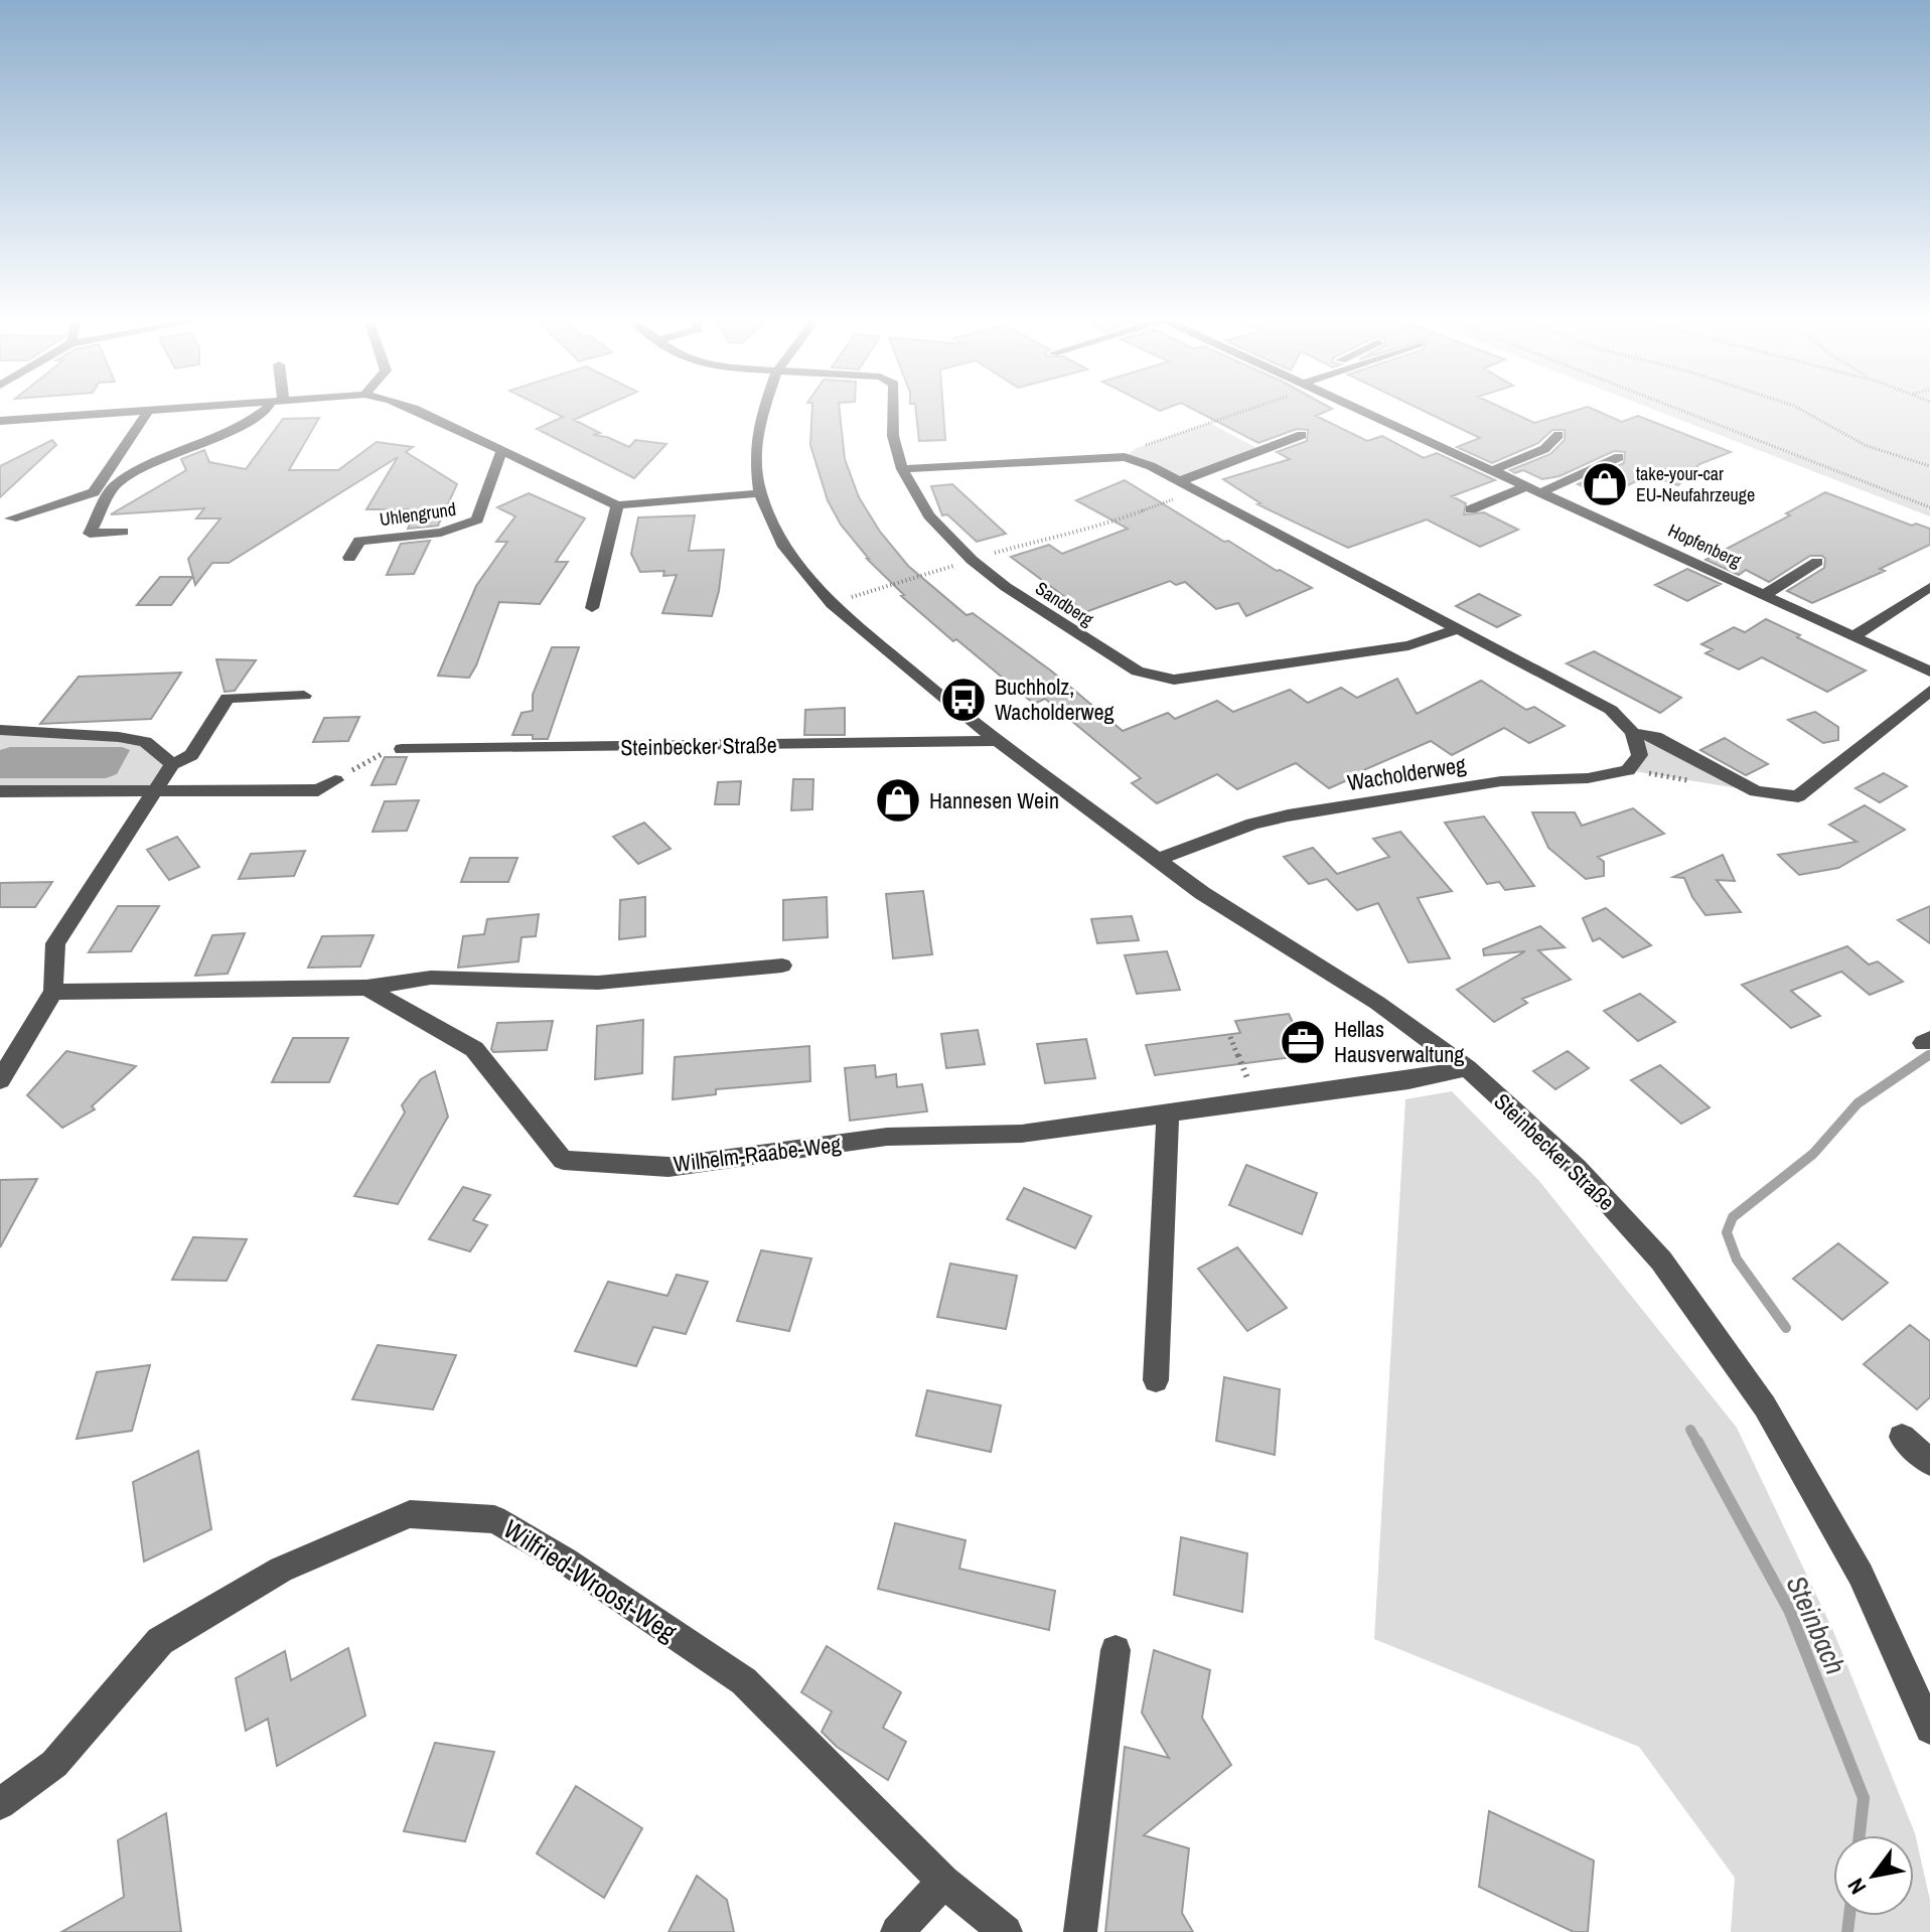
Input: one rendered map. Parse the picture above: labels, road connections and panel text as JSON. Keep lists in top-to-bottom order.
{
  "streets": {
    "street": [
      "Uhlengrund",
      "Hopfenberg",
      "Sandberg",
      "Steinbecker Straße",
      "Wacholderweg",
      "Wilhelm-Raabe-Weg",
      "Wilfried-Wroost-Weg"
    ]
  },
  "crossings": [
    ["Steinbecker Straße", "Wacholderweg"],
    ["Steinbecker Straße", "Wilhelm-Raabe-Weg"]
  ],
  "water": ["Steinbach"],
  "places": {
    "shop": ["take-your-car EU-Neufahrzeuge", "Hannesen Wein"],
    "bus stop": ["Buchholz, Wacholderweg"],
    "office": ["Hellas Hausverwaltung"]
  },
  "north": "bottom left"
}
